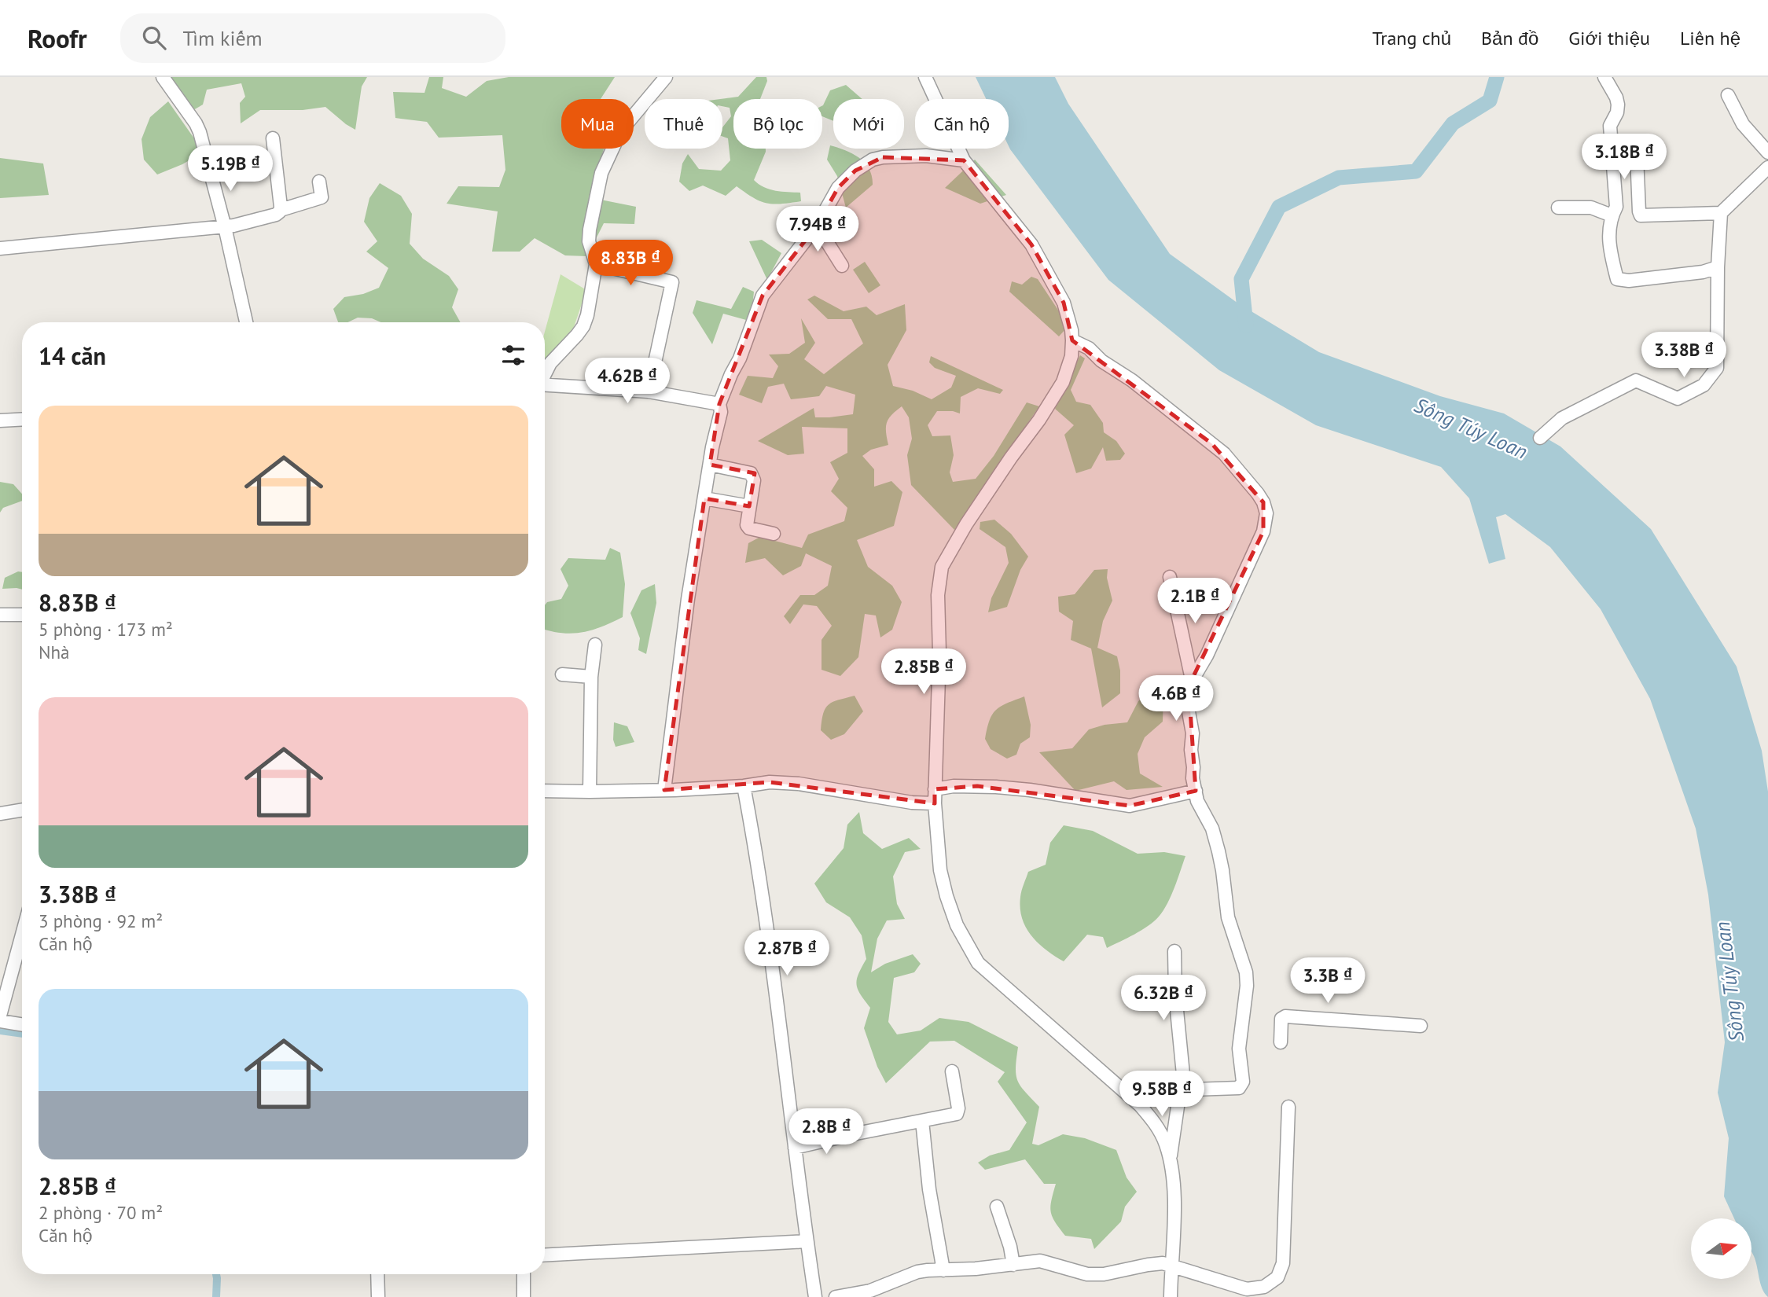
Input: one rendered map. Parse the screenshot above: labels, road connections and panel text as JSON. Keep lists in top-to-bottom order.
{
  "water": ["Sông Túy Loan"],
  "north": "right",
  "page": {
    "header": "Roofr",
    "search": "Tìm kiếm",
    "nav": [
      "Trang chủ",
      "Bản đồ",
      "Giới thiệu",
      "Liên hệ"
    ],
    "chip": [
      "Mua",
      "Thuê",
      "Bộ lọc",
      "Mới",
      "Căn hộ"
    ],
    "price": [
      "3.18B ₫",
      "5.19B ₫",
      "7.94B ₫",
      "8.83B ₫",
      "3.38B ₫",
      "4.62B ₫",
      "2.1B ₫",
      "2.85B ₫",
      "4.6B ₫",
      "2.87B ₫",
      "3.3B ₫",
      "6.32B ₫",
      "9.58B ₫",
      "2.8B ₫"
    ],
    "heading": "14 căn",
    "list": [
      {
        "name": "8.83B ₫",
        "note": "5 phòng · 173 m² · Nhà"
      },
      {
        "name": "3.38B ₫",
        "note": "3 phòng · 92 m² · Căn hộ"
      },
      {
        "name": "2.85B ₫",
        "note": "2 phòng · 70 m² · Căn hộ"
      }
    ]
  }
}
